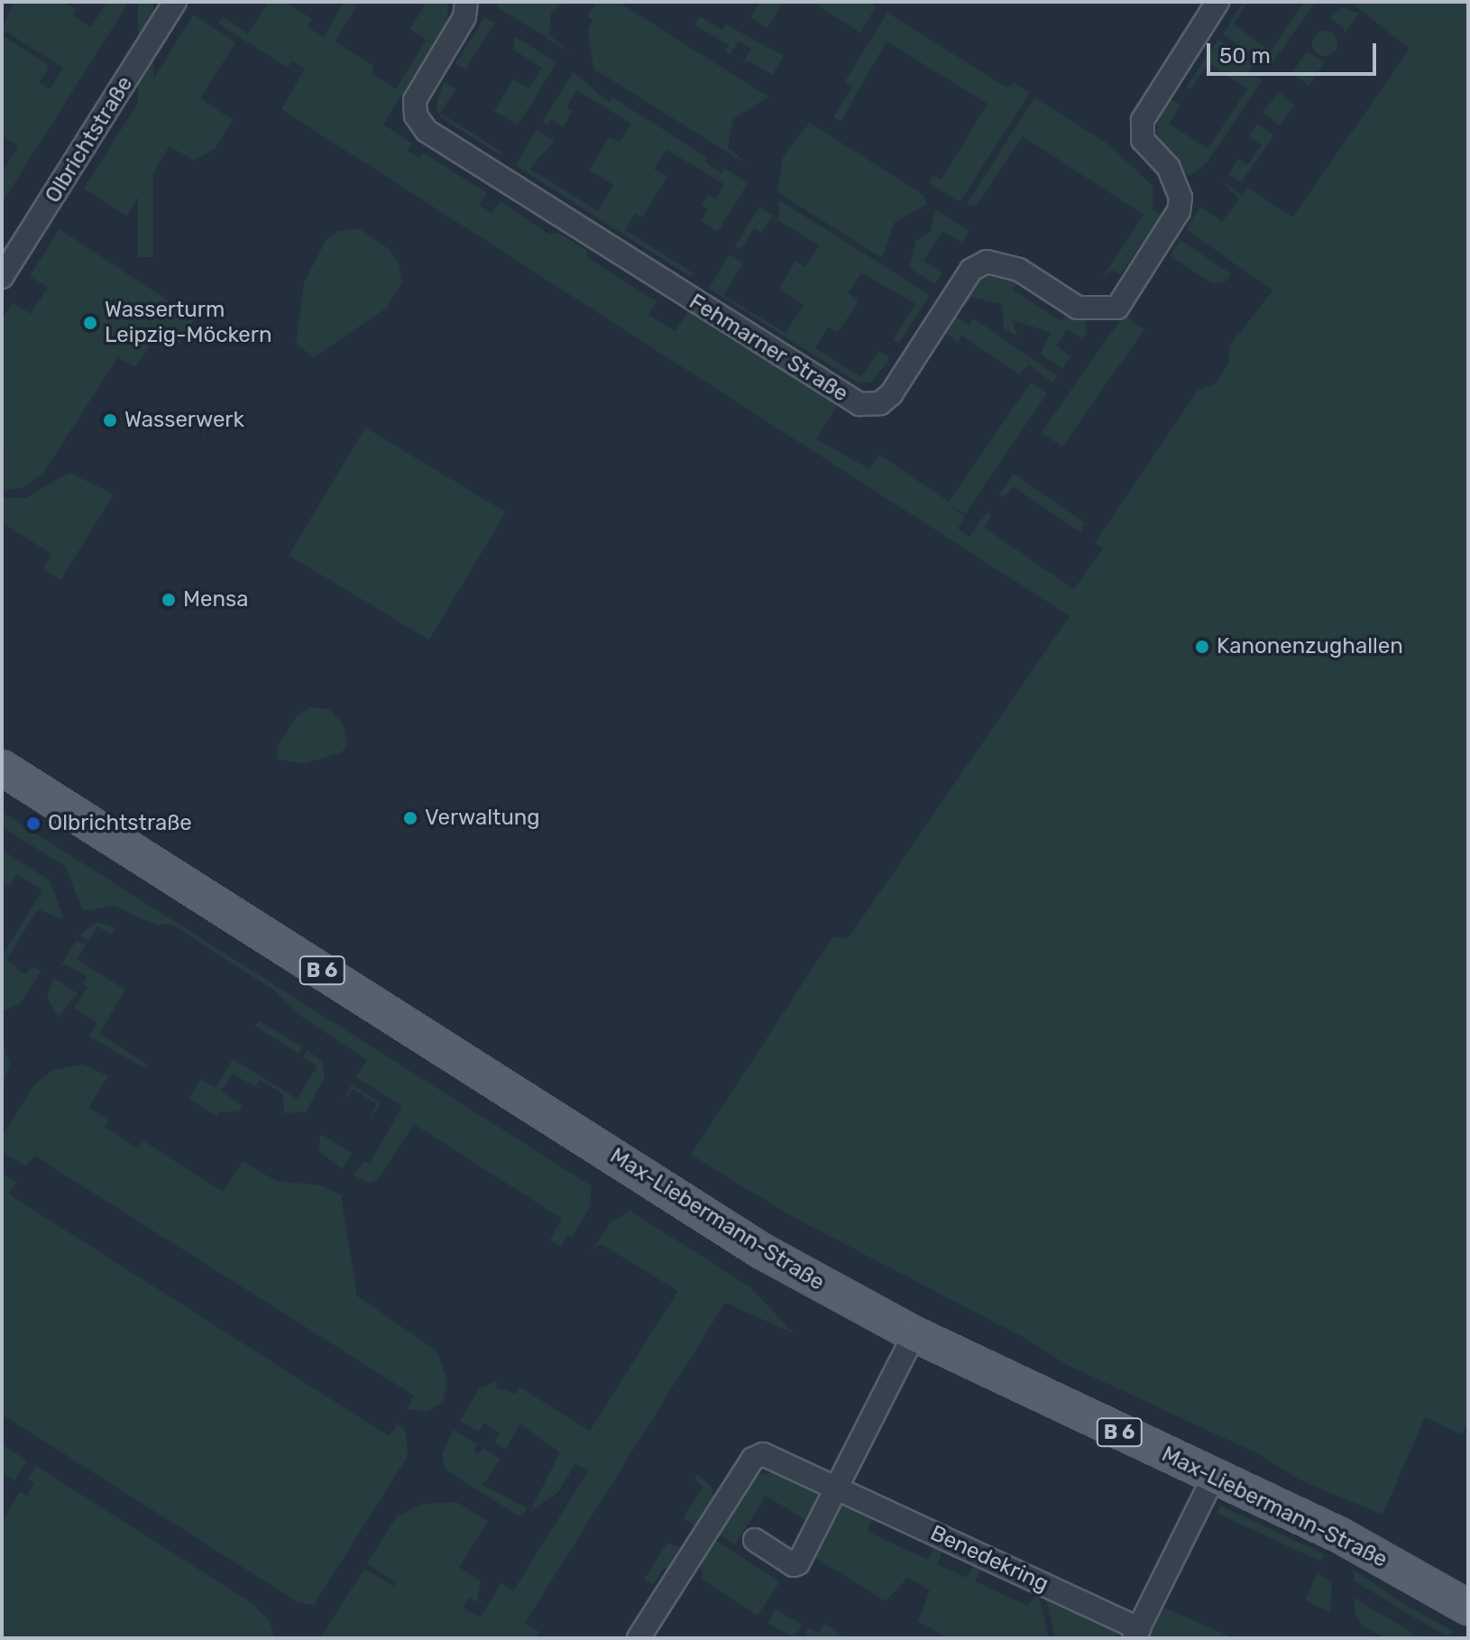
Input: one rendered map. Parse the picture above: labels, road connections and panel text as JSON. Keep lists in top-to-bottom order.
{
  "streets": {
    "main road": ["B 6", "Max-Liebermann-Straße"],
    "street": ["Olbrichtstraße", "Fehmarner Straße", "Benedekring"]
  },
  "crossings": [
    ["Max-Liebermann-Straße", "Benedekring"]
  ],
  "places": [
    "Wasserturm Leipzig-Möckern",
    "Wasserwerk",
    "Mensa",
    "Kanonenzughallen",
    "Verwaltung",
    "Olbrichtstraße"
  ],
  "scale_bar": "50 m"
}
